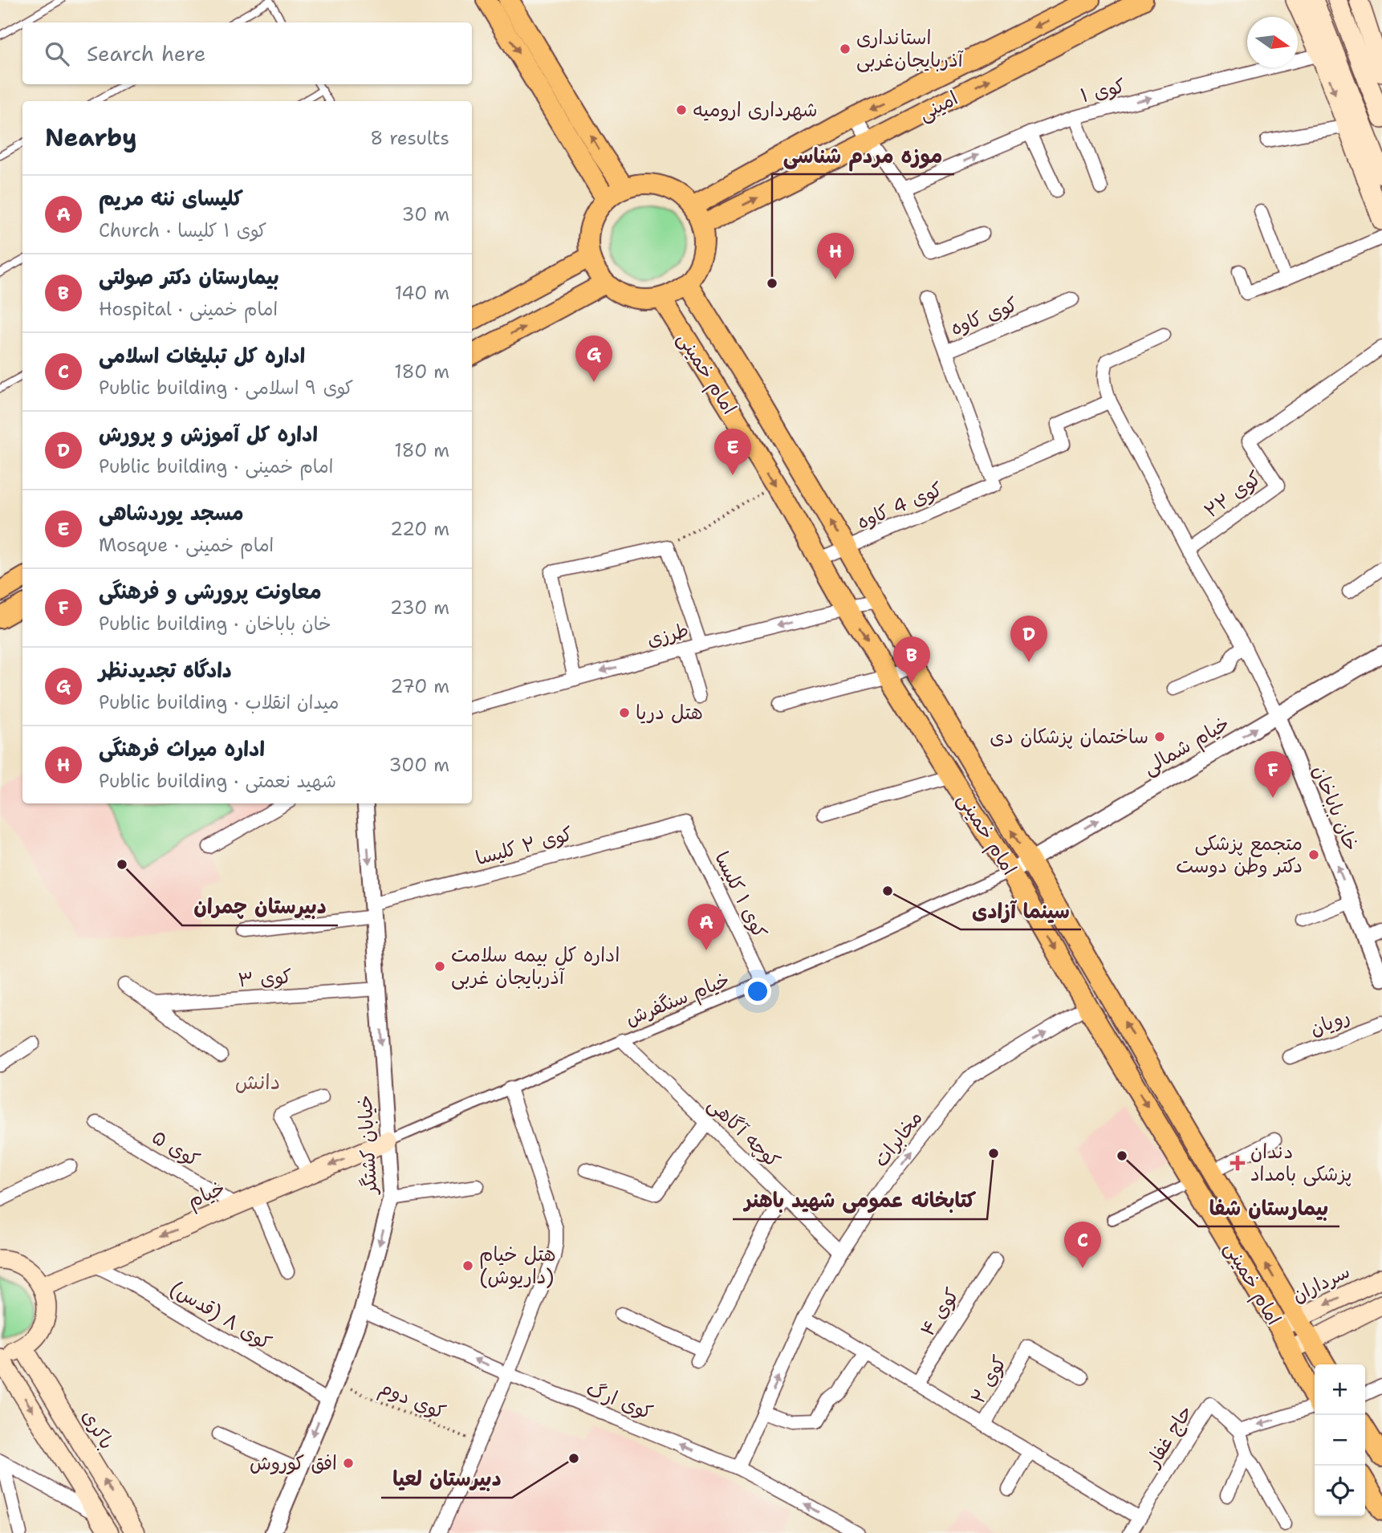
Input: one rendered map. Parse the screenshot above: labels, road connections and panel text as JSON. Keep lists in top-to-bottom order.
{
  "streets": {
    "main road": [
      "امینی",
      "امام خمینی",
      "خیام",
      "سرداران",
      "باکری"
    ],
    "street": [
      "کوی ۱",
      "کوی کاوه",
      "کوی ۲۲",
      "کوی 4 کاوه",
      "طرزی",
      "خیام شمالی",
      "خان باباخان",
      "کوی ۲ کلیسا",
      "کوی ۱ کلیسا",
      "کوی ۳",
      "خیام سنگفرش",
      "رویان",
      "کوچه آگاهی",
      "مخابرات",
      "خیابان کشتگر",
      "کوی ۵",
      "کوی ۴",
      "کوی ۸ (قدس)",
      "کوی ۲",
      "کوی ارگ",
      "حاج غفار"
    ],
    "path": ["کوی دوم"]
  },
  "crossings": [
    ["امینی", "امام خمینی"],
    ["کوی کاوه", "کوی 4 کاوه"],
    ["امام خمینی", "کوی 4 کاوه"],
    ["امام خمینی", "طرزی"],
    ["امام خمینی", "خیام شمالی"],
    ["امام خمینی", "خیام سنگفرش"],
    ["امام خمینی", "مخابرات"],
    ["امام خمینی", "سرداران"],
    ["خیام شمالی", "خان باباخان"],
    ["خیام شمالی", "خیام سنگفرش"],
    ["کوی ۲ کلیسا", "کوی ۱ کلیسا"],
    ["کوی ۲ کلیسا", "خیابان کشتگر"],
    ["کوی ۱ کلیسا", "خیام سنگفرش"],
    ["کوی ۳", "خیابان کشتگر"],
    ["خیام سنگفرش", "کوچه آگاهی"],
    ["خیام سنگفرش", "خیابان کشتگر"],
    ["خیام سنگفرش", "خیام"],
    ["کوچه آگاهی", "مخابرات"],
    ["مخابرات", "کوی ارگ"],
    ["خیابان کشتگر", "خیام"],
    ["خیابان کشتگر", "کوی ۸ (قدس)"],
    ["خیابان کشتگر", "کوی دوم"],
    ["خیابان کشتگر", "کوی ارگ"],
    ["کوی ۵", "خیام"],
    ["خیام", "کوی ۸ (قدس)"]
  ],
  "one_way": [
    "کوی ۱",
    "خیام شمالی",
    "خان باباخان",
    "مخابرات",
    "خیابان کشتگر",
    "خیام",
    "کوی ارگ"
  ],
  "districts": ["دانش"],
  "places": {
    "other": [
      "استانداری آذربایجان‌غربی",
      "شهرداری ارومیه",
      "موزه مردم شناسی",
      "هتل دریا",
      "ساختمان پزشکان دی",
      "متجمع پزشکی دکتر وطن دوست",
      "دبیرستان چمران",
      "سینما آزادی",
      "اداره کل بیمه سلامت آذربایجان غربی",
      "کتابخانه عمومی شهید باهنر",
      "بیمارستان شفا",
      "هتل خیام (داریوش)",
      "دبیرستان لعیا",
      "افق کوروش"
    ],
    "health": ["دندان‌ پزشکی بامداد"]
  },
  "north": "right",
  "page": {
    "search": "Search here",
    "heading": ["Nearby", "8 results"],
    "list": [
      {
        "mark": "A",
        "name": "کلیسای ننه مریم",
        "note": "Church · کوی ۱ کلیسا",
        "value": "30 m"
      },
      {
        "mark": "B",
        "name": "بیمارستان دکتر صولتی",
        "note": "Hospital · امام خمینی",
        "value": "140 m"
      },
      {
        "mark": "C",
        "name": "اداره کل تبلیغات اسلامی",
        "note": "Public building · کوی ۹ اسلامی",
        "value": "180 m"
      },
      {
        "mark": "D",
        "name": "اداره کل آموزش و پرورش",
        "note": "Public building · امام خمینی",
        "value": "180 m"
      },
      {
        "mark": "E",
        "name": "مسجد یوردشاهی",
        "note": "Mosque · امام خمینی",
        "value": "220 m"
      },
      {
        "mark": "F",
        "name": "معاونت پرورشی و فرهنگی",
        "note": "Public building · خان باباخان",
        "value": "230 m"
      },
      {
        "mark": "G",
        "name": "دادگاه تجدیدنظر",
        "note": "Public building · میدان انقلاب",
        "value": "270 m"
      },
      {
        "mark": "H",
        "name": "اداره میراث فرهنگی",
        "note": "Public building · شهید نعمتی",
        "value": "300 m"
      }
    ],
    "pins": [
      "H",
      "G",
      "E",
      "D",
      "B",
      "F",
      "A",
      "C"
    ],
    "map_buttons": ["+", "−"]
  }
}
